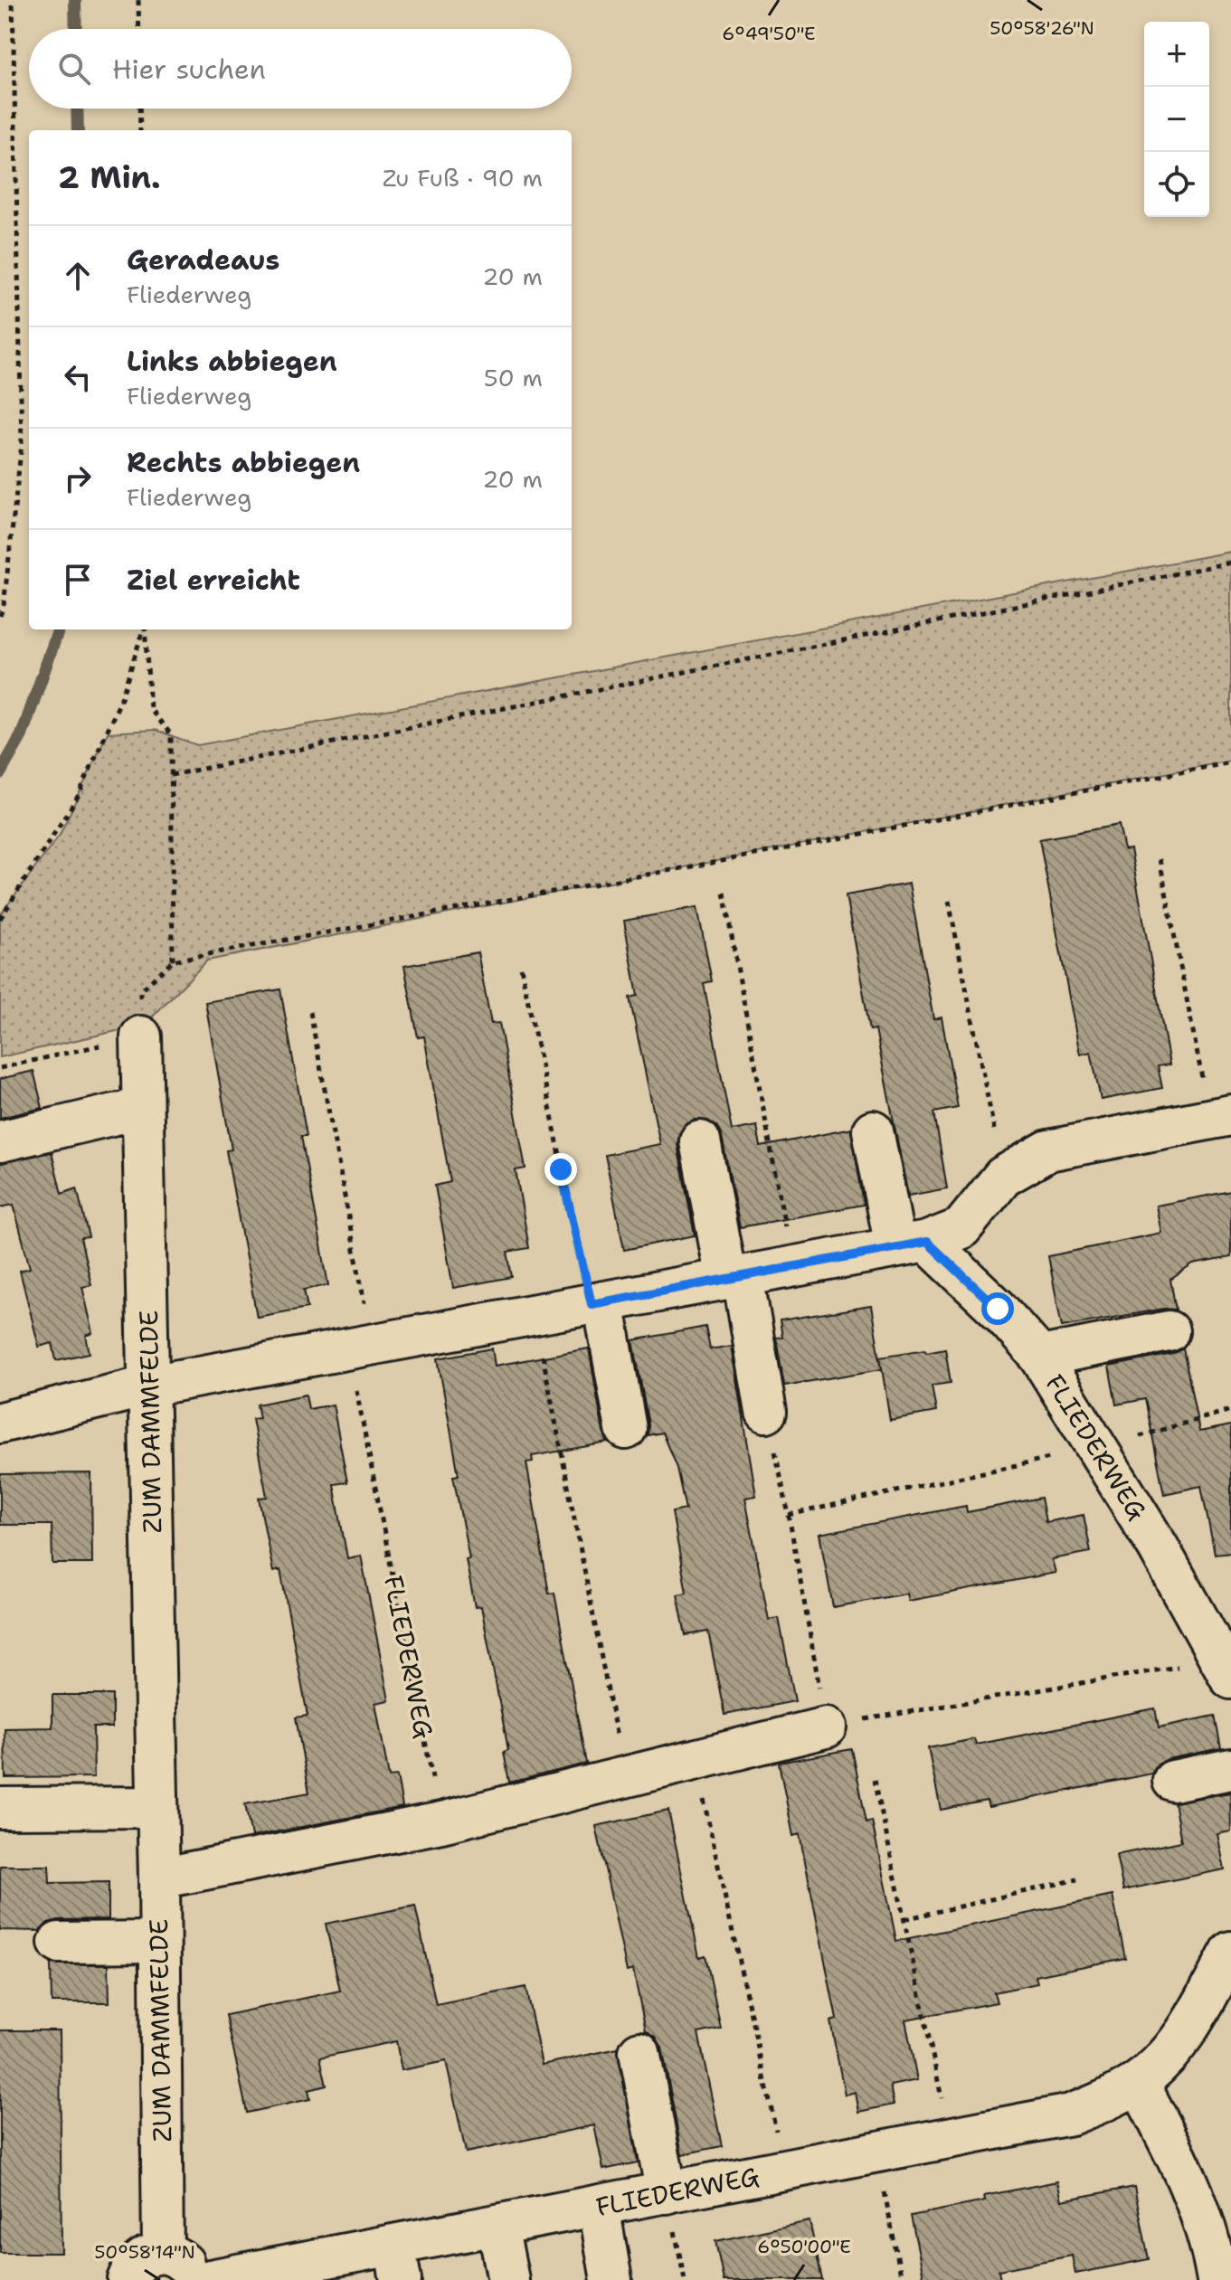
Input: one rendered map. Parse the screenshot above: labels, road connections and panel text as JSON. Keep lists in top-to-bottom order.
{
  "streets": {
    "street": ["ZUM DAMMFELDE", "FLIEDERWEG"]
  },
  "page": {
    "map_buttons": ["+", "−"],
    "search": "Hier suchen",
    "heading": ["2 Min.", "Zu Fuß · 90 m"],
    "list": [
      ["Geradeaus", "Fliederweg", "20 m"],
      ["Links abbiegen", "Fliederweg", "50 m"],
      ["Rechts abbiegen", "Fliederweg", "20 m"],
      "Ziel erreicht"
    ]
  },
  "coordinates": [
    "50°58'26\"N",
    "6°49'50\"E",
    "6°50'00\"E",
    "50°58'14\"N"
  ]
}
